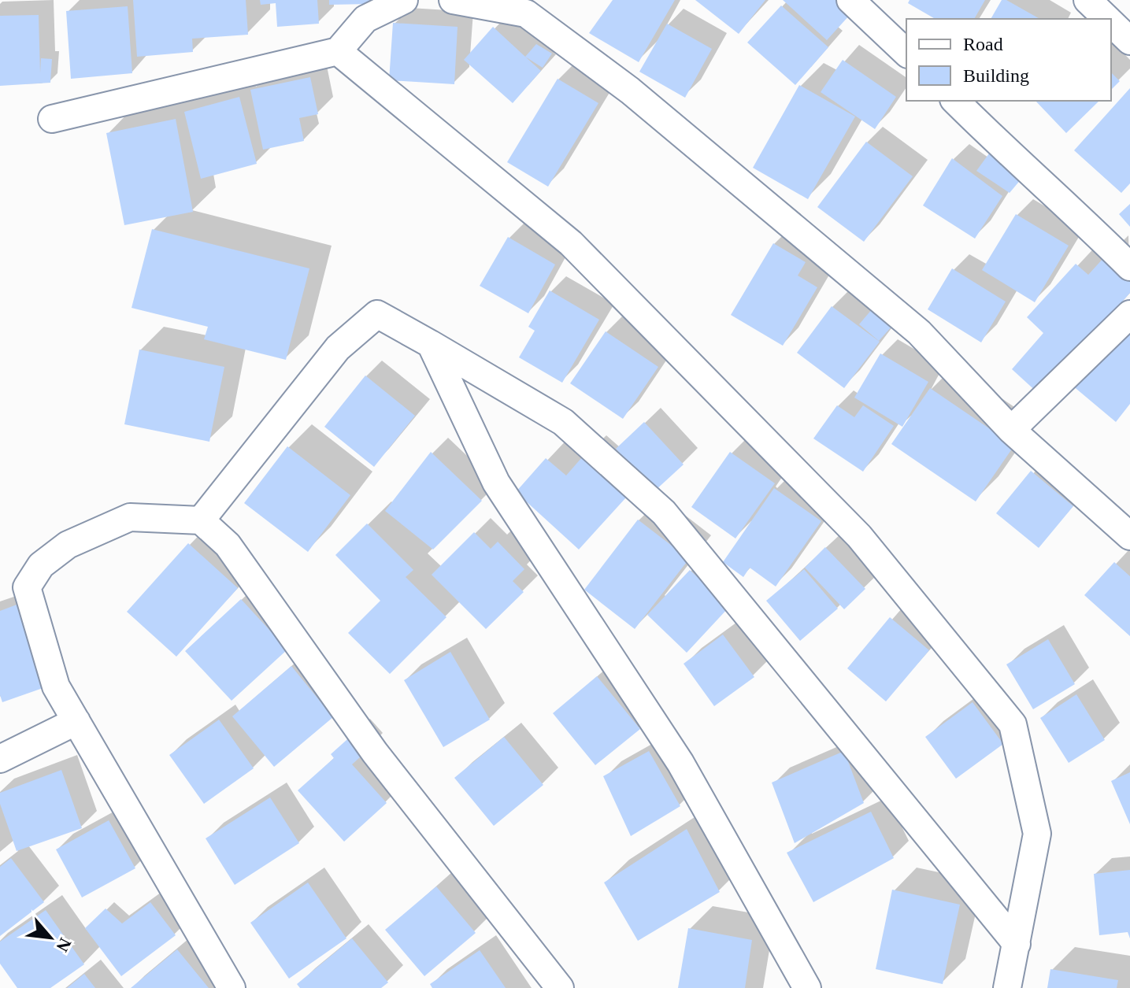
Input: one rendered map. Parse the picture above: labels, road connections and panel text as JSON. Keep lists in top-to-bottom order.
{
  "legend": ["Road", "Building"],
  "north": "bottom right"
}
